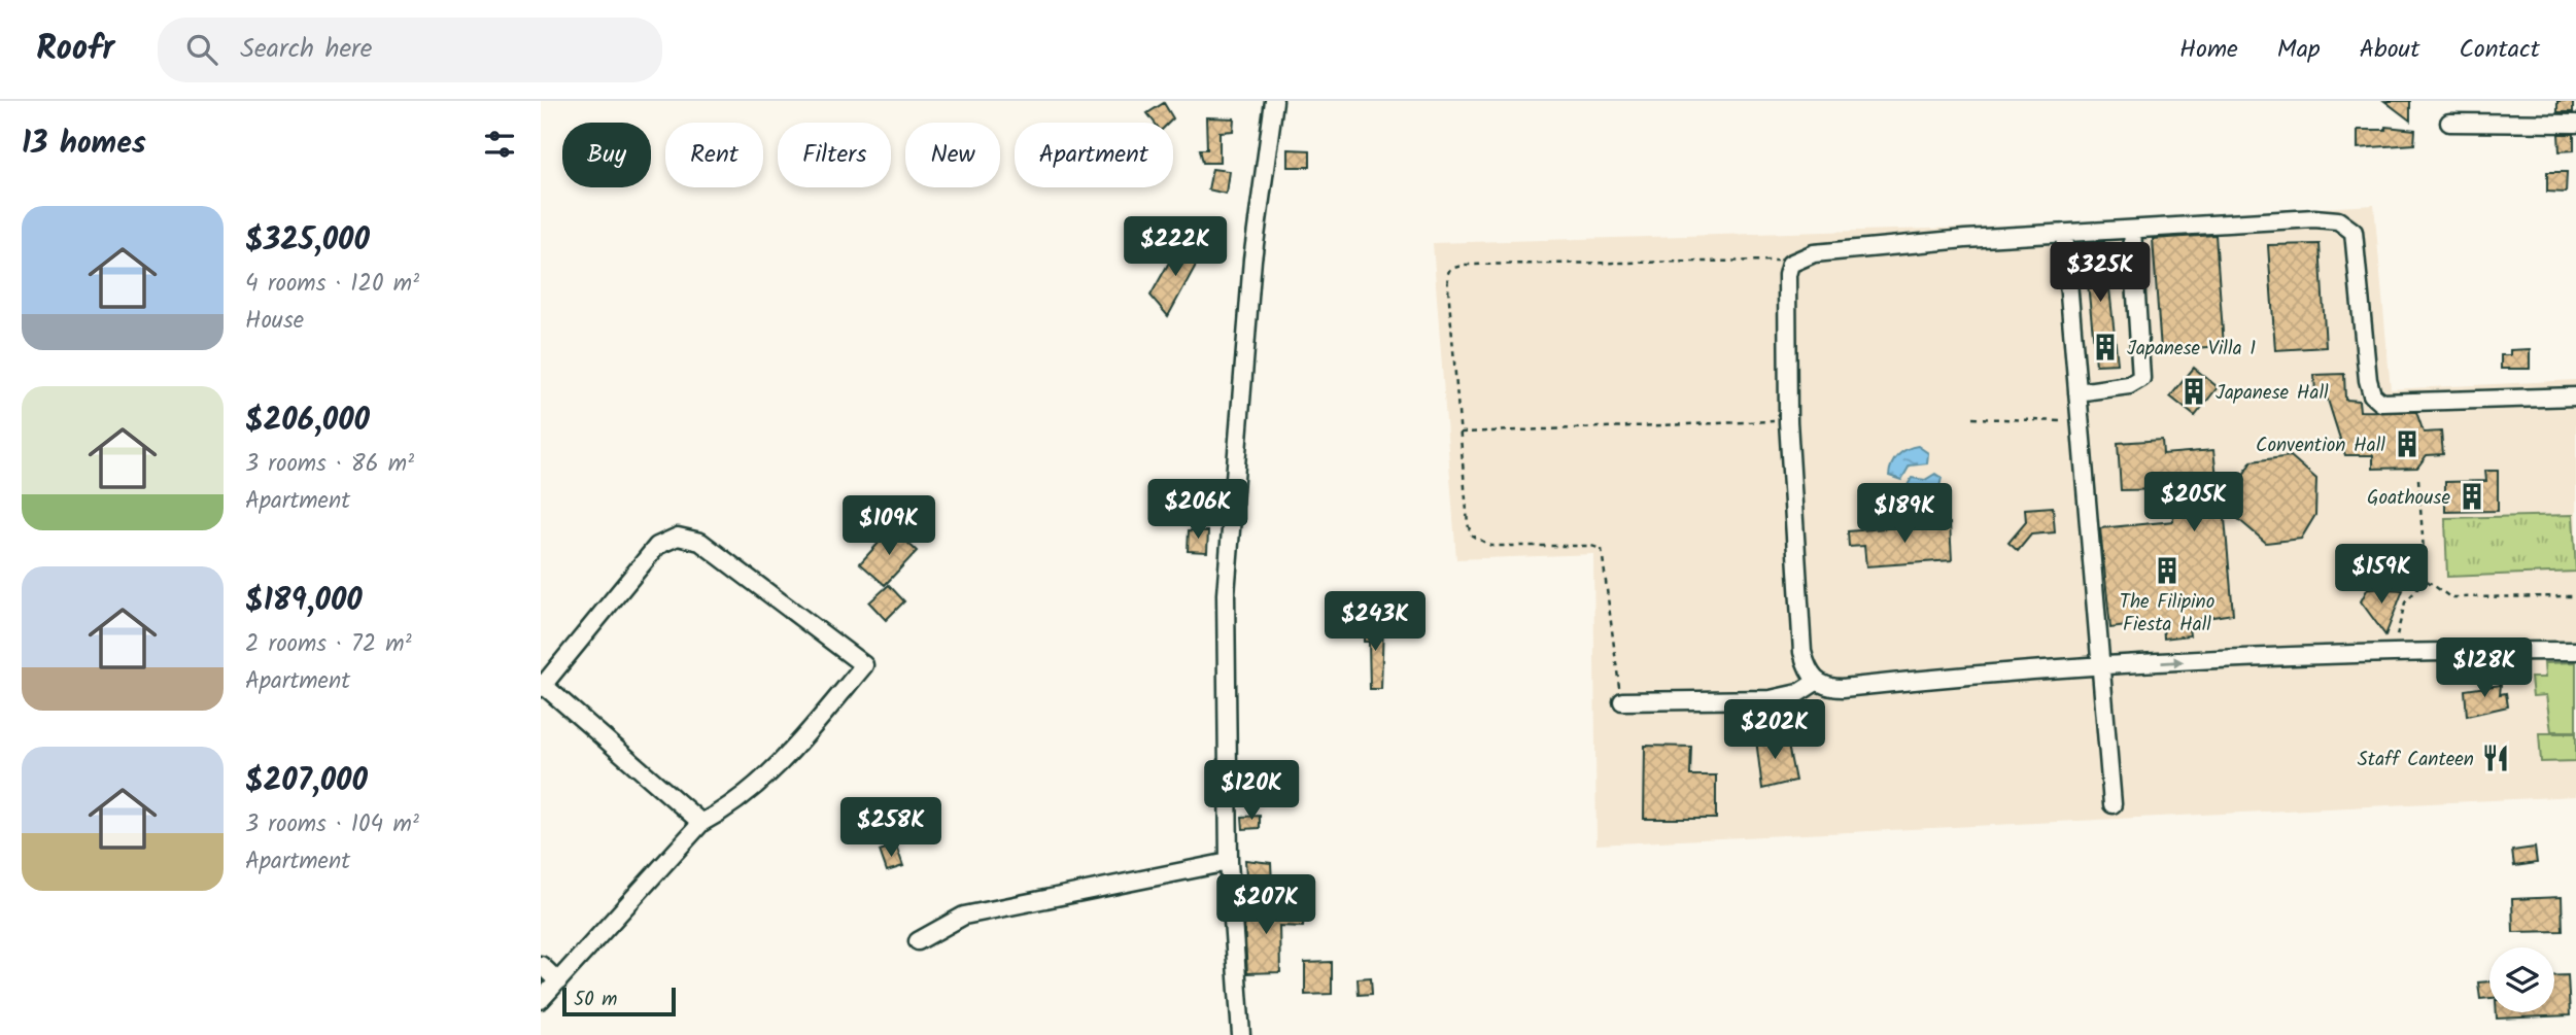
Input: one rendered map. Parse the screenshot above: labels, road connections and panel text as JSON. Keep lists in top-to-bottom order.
{
  "places": {
    "building": [
      "Japanese Villa 1",
      "Japanese Hall",
      "Convention Hall",
      "Goathouse",
      "The Filipino Fiesta Hall"
    ],
    "restaurant": ["Staff Canteen"]
  },
  "scale_bar": "50 m",
  "page": {
    "header": "Roofr",
    "search": "Search here",
    "nav": [
      "Home",
      "Map",
      "About",
      "Contact"
    ],
    "heading": "13 homes",
    "chip": [
      "Buy",
      "Rent",
      "Filters",
      "New",
      "Apartment"
    ],
    "list": [
      {
        "name": "$325,000",
        "note": "4 rooms · 120 m² · House"
      },
      {
        "name": "$206,000",
        "note": "3 rooms · 86 m² · Apartment"
      },
      {
        "name": "$189,000",
        "note": "2 rooms · 72 m² · Apartment"
      },
      {
        "name": "$207,000",
        "note": "3 rooms · 104 m² · Apartment"
      }
    ],
    "price": [
      "$222K",
      "$325K",
      "$205K",
      "$206K",
      "$189K",
      "$109K",
      "$159K",
      "$243K",
      "$128K",
      "$202K",
      "$120K",
      "$258K",
      "$207K"
    ],
    "scale": "50 m"
  }
}
